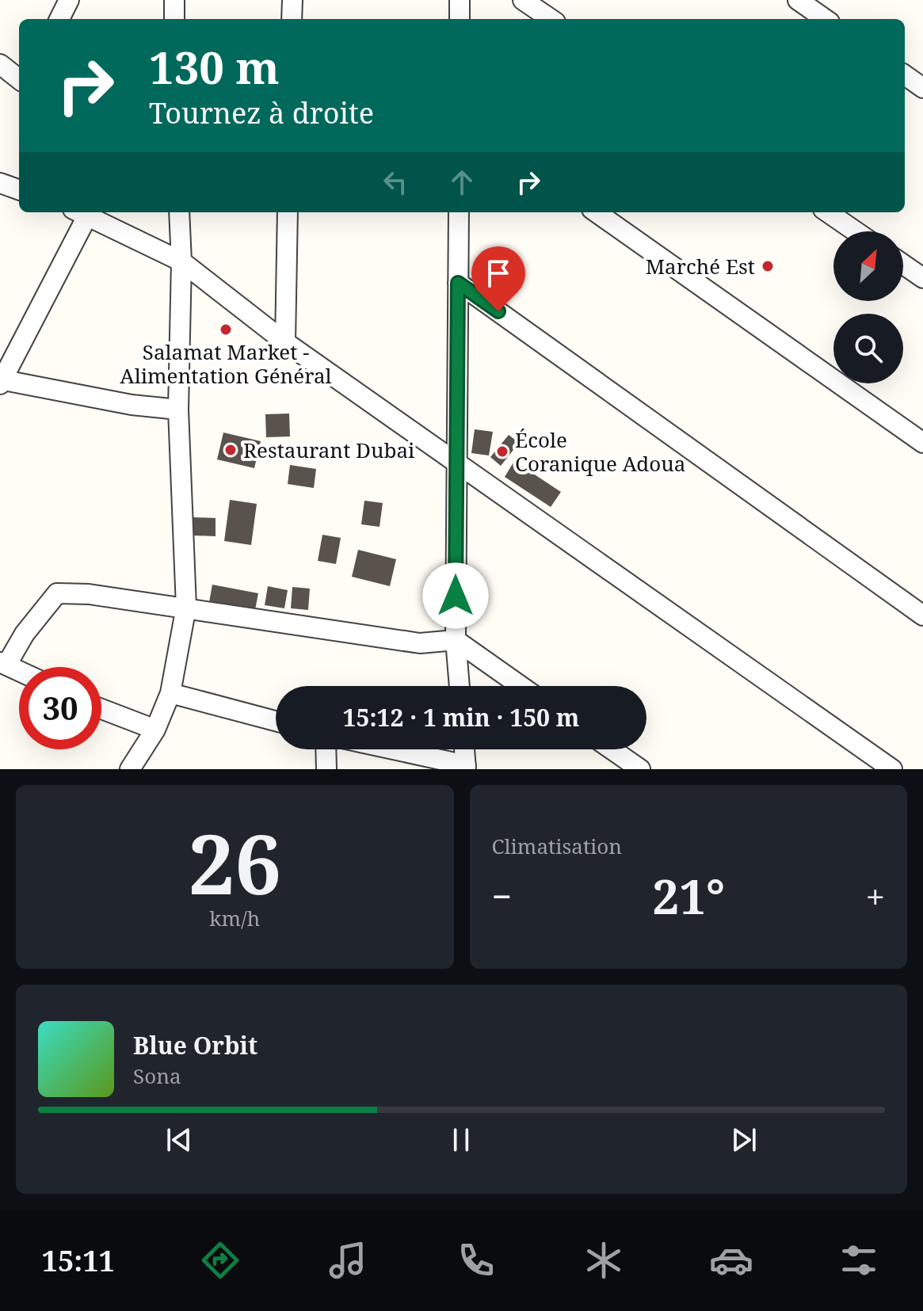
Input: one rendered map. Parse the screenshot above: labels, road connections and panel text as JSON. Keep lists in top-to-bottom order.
{
  "places": [
    "Marché Est",
    "Salamat Market - Alimentation Général",
    "Restaurant Dubai",
    "École Coranique Adoua"
  ],
  "north": "top right",
  "page": {
    "turn": ["130 m", "Tournez à droite"],
    "limit": "30",
    "trip": "15:12 · 1 min · 150 m",
    "tile": [
      ["26", "km/h"],
      "Climatisation"
    ],
    "heat": ["−", "21°", "+"],
    "song": ["Blue Orbit", "Sona"],
    "tabs": "15:11"
  }
}
